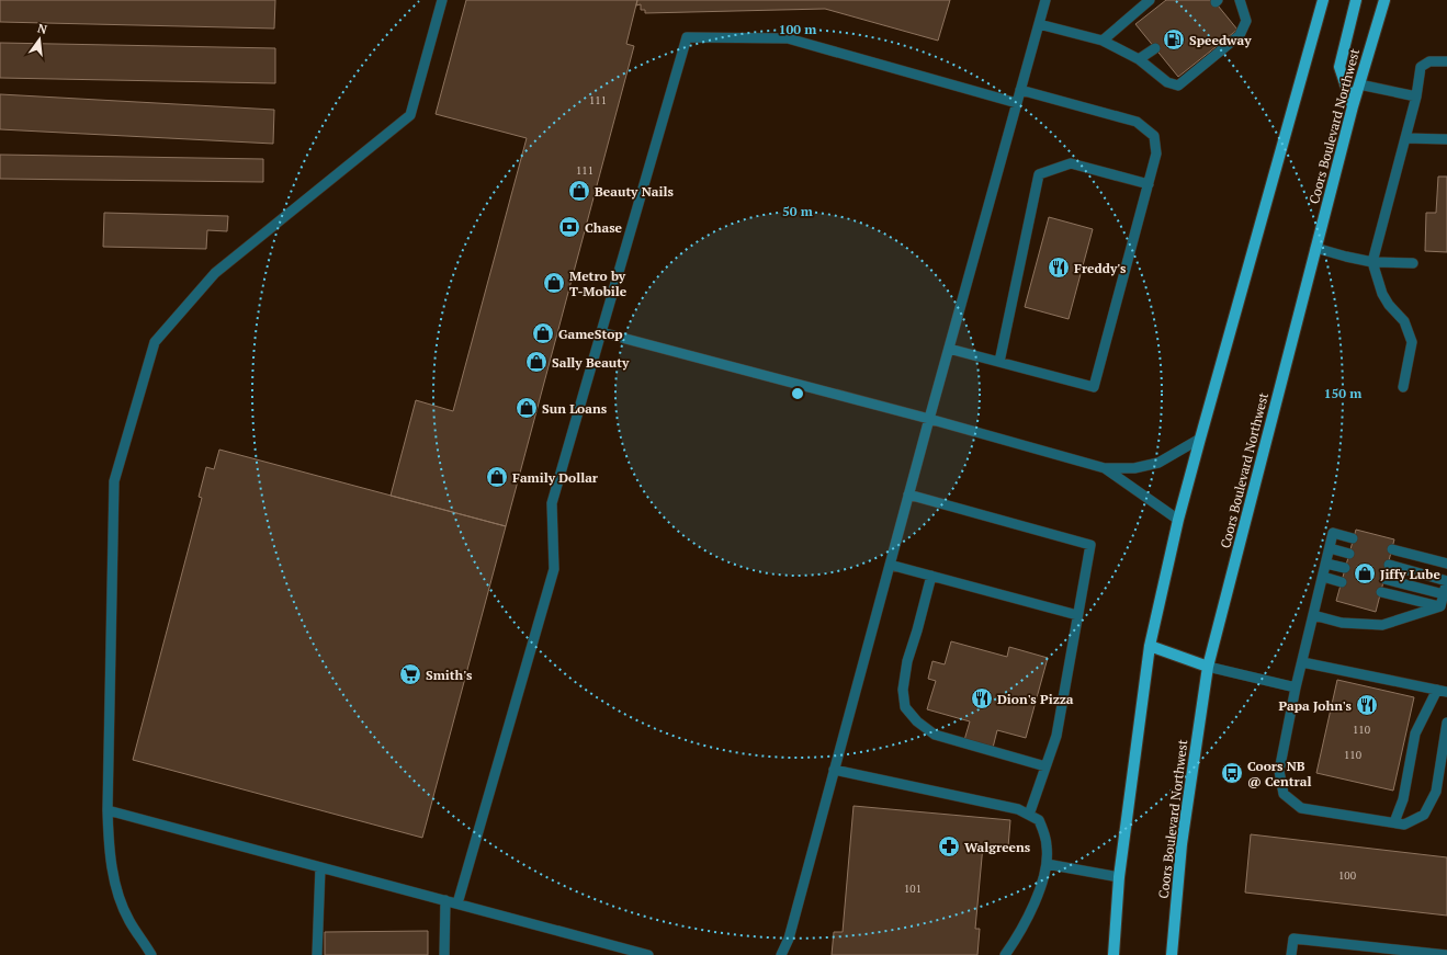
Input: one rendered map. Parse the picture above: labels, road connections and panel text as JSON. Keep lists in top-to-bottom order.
{
  "streets": {
    "main road": ["Coors Boulevard Northwest"]
  },
  "places": {
    "fuel station": ["Speedway"],
    "shop": [
      "Beauty Nails",
      "Metro by T-Mobile",
      "GameStop",
      "Sally Beauty",
      "Sun Loans",
      "Family Dollar",
      "Jiffy Lube"
    ],
    "bank": ["Chase"],
    "restaurant": ["Freddy's", "Dion's Pizza", "Papa John's"],
    "supermarket": ["Smith's"],
    "bus stop": ["Coors NB @ Central"],
    "pharmacy": ["Walgreens"]
  },
  "house_numbers": [
    "111",
    "111",
    "110",
    "110",
    "100",
    "101"
  ],
  "north": "top",
  "rings": ["100 m", "50 m", "150 m"]
}
